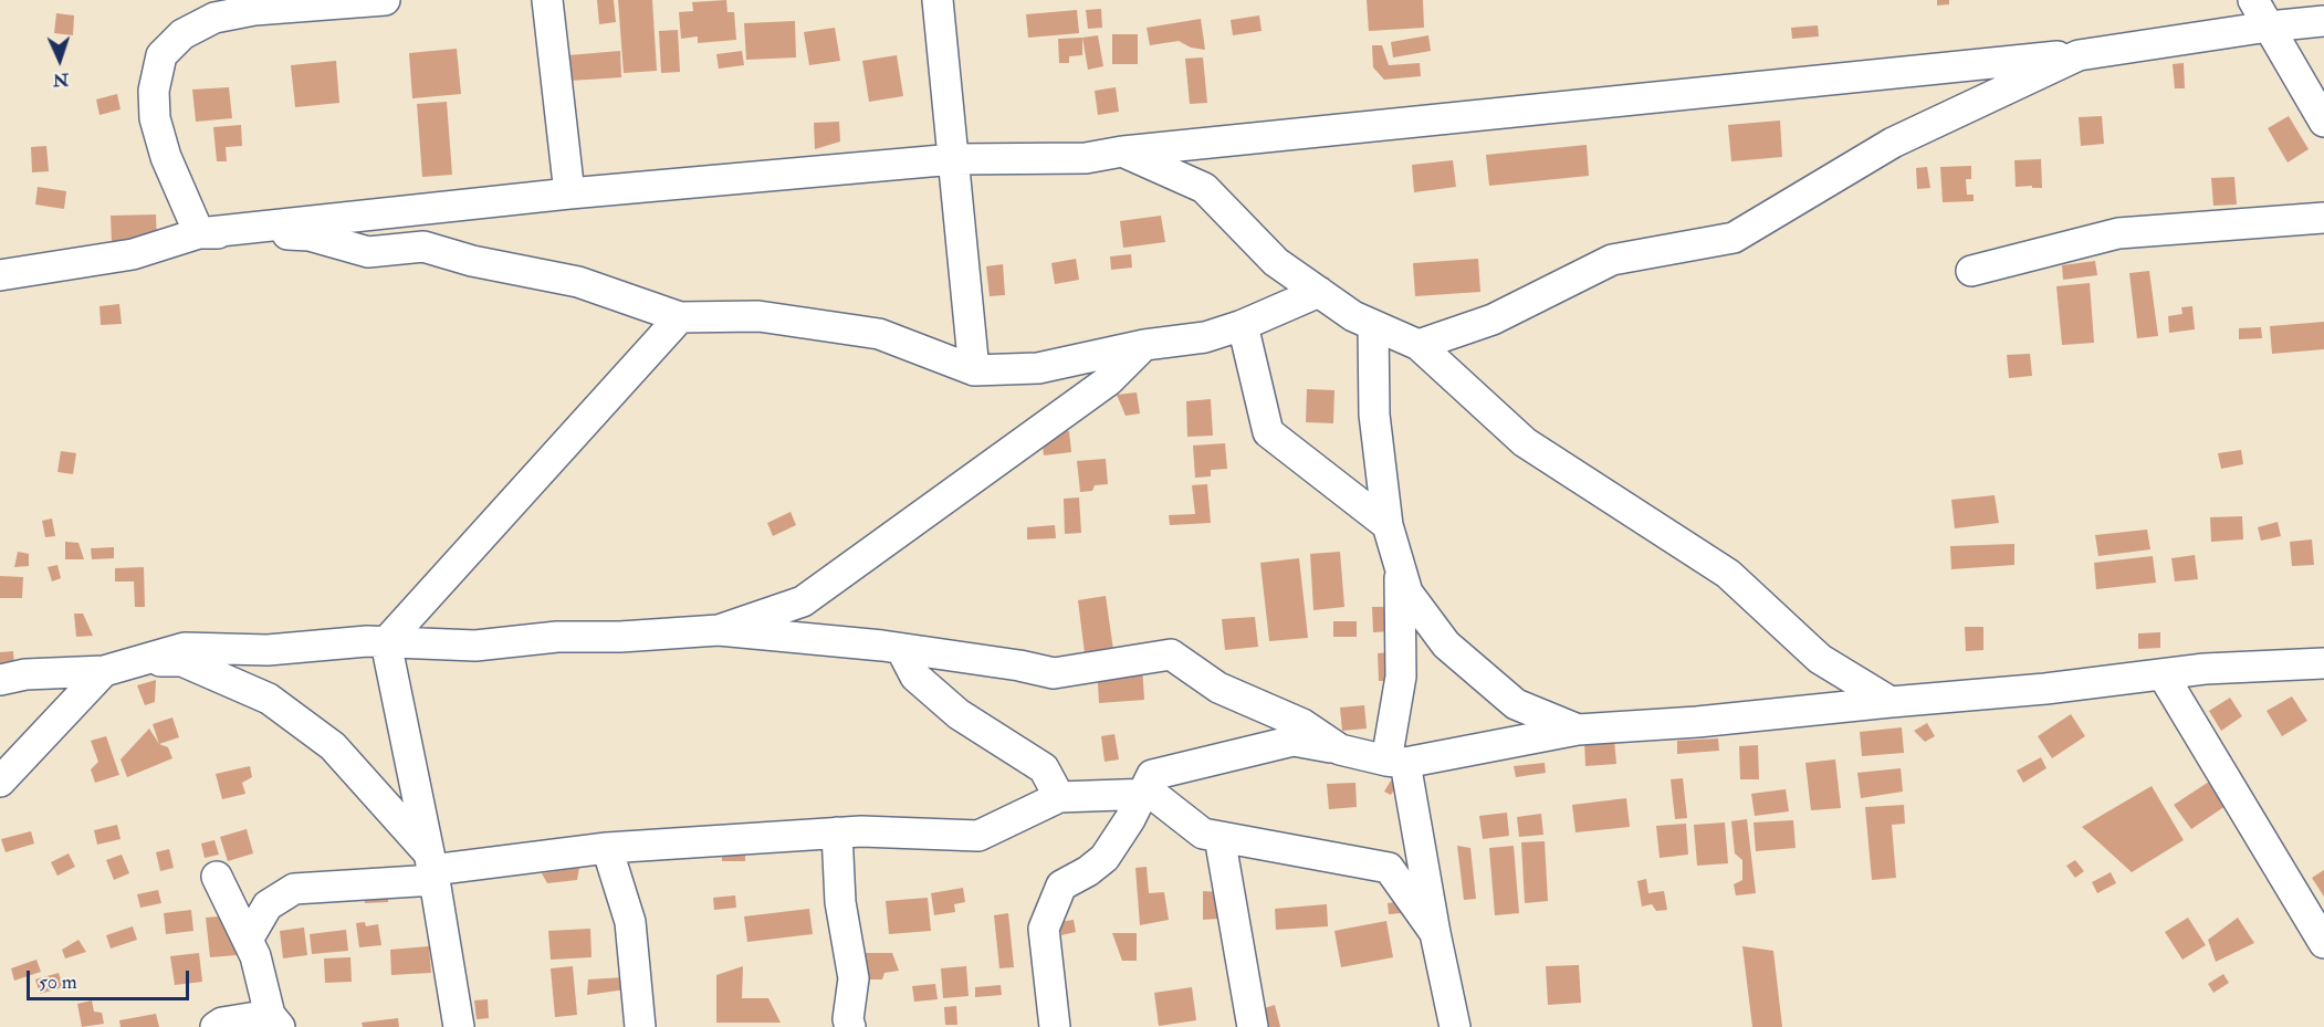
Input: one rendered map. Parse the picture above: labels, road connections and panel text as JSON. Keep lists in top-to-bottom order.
{
  "scale_bar": "50 m",
  "north": "bottom"
}
